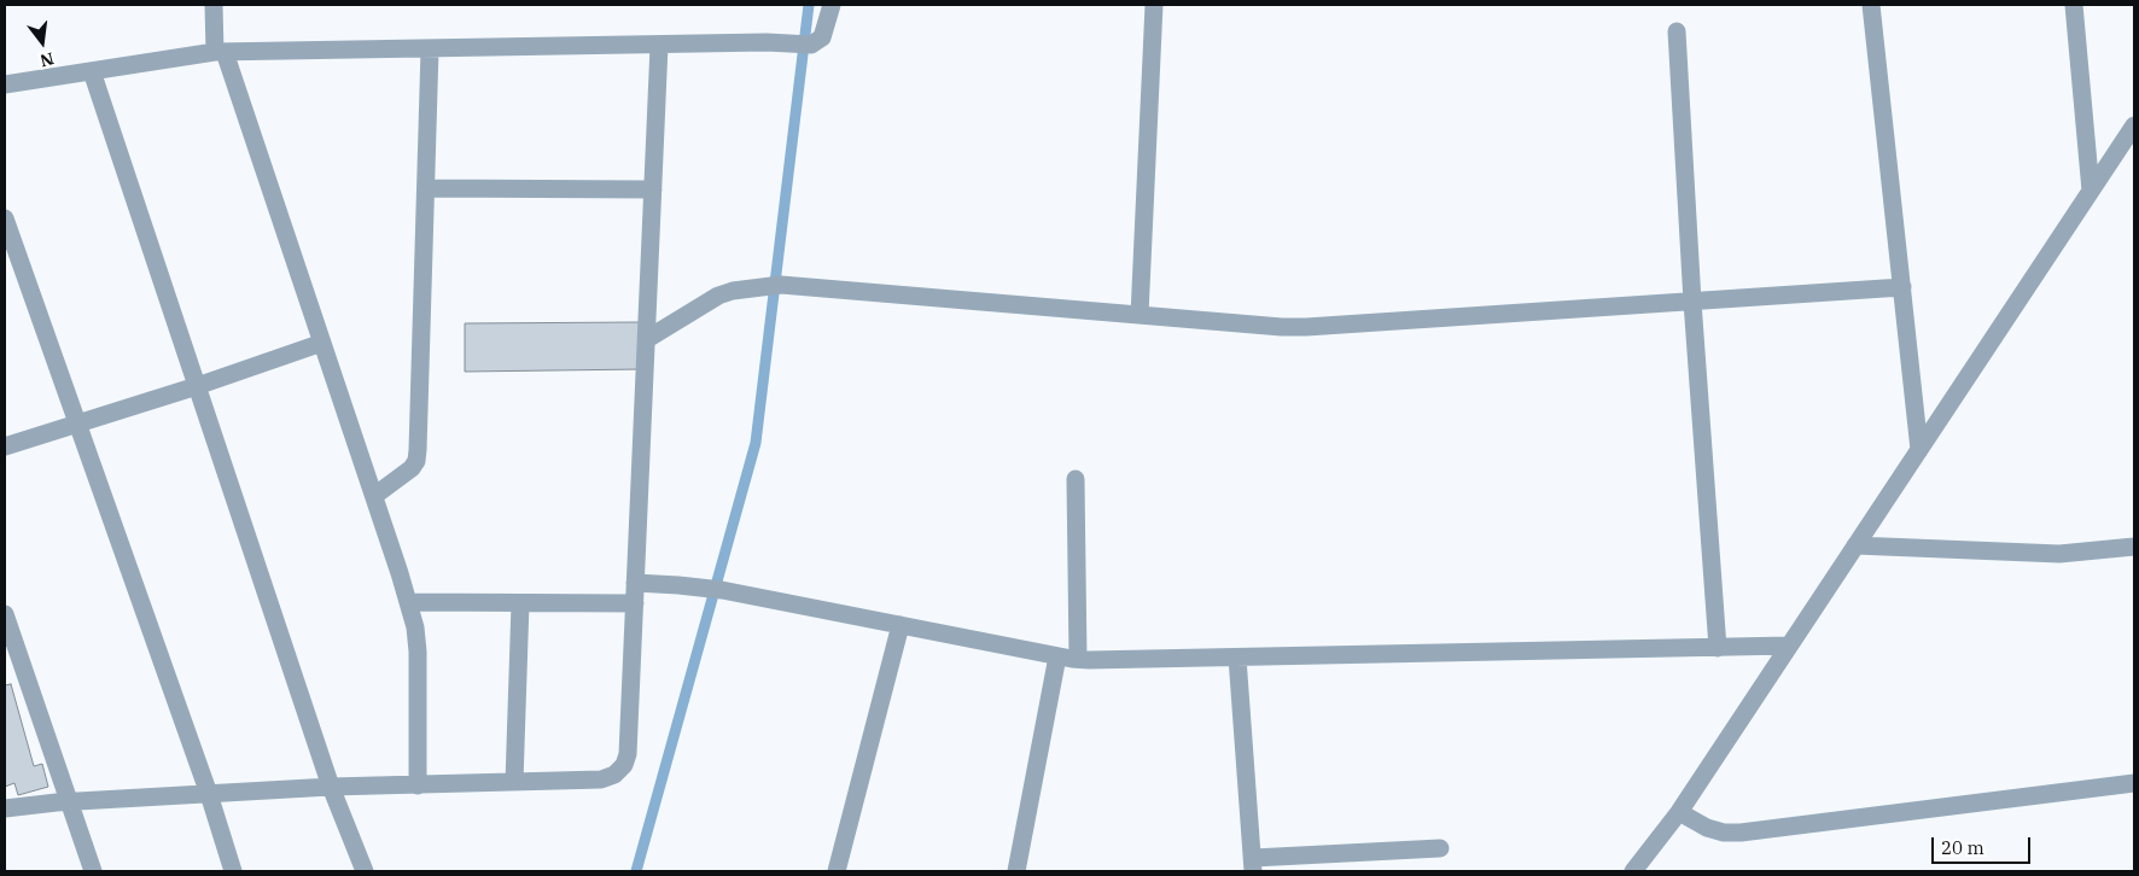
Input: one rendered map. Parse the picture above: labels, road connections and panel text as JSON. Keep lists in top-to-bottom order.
{
  "scale_bar": "20 m",
  "north": "bottom"
}
